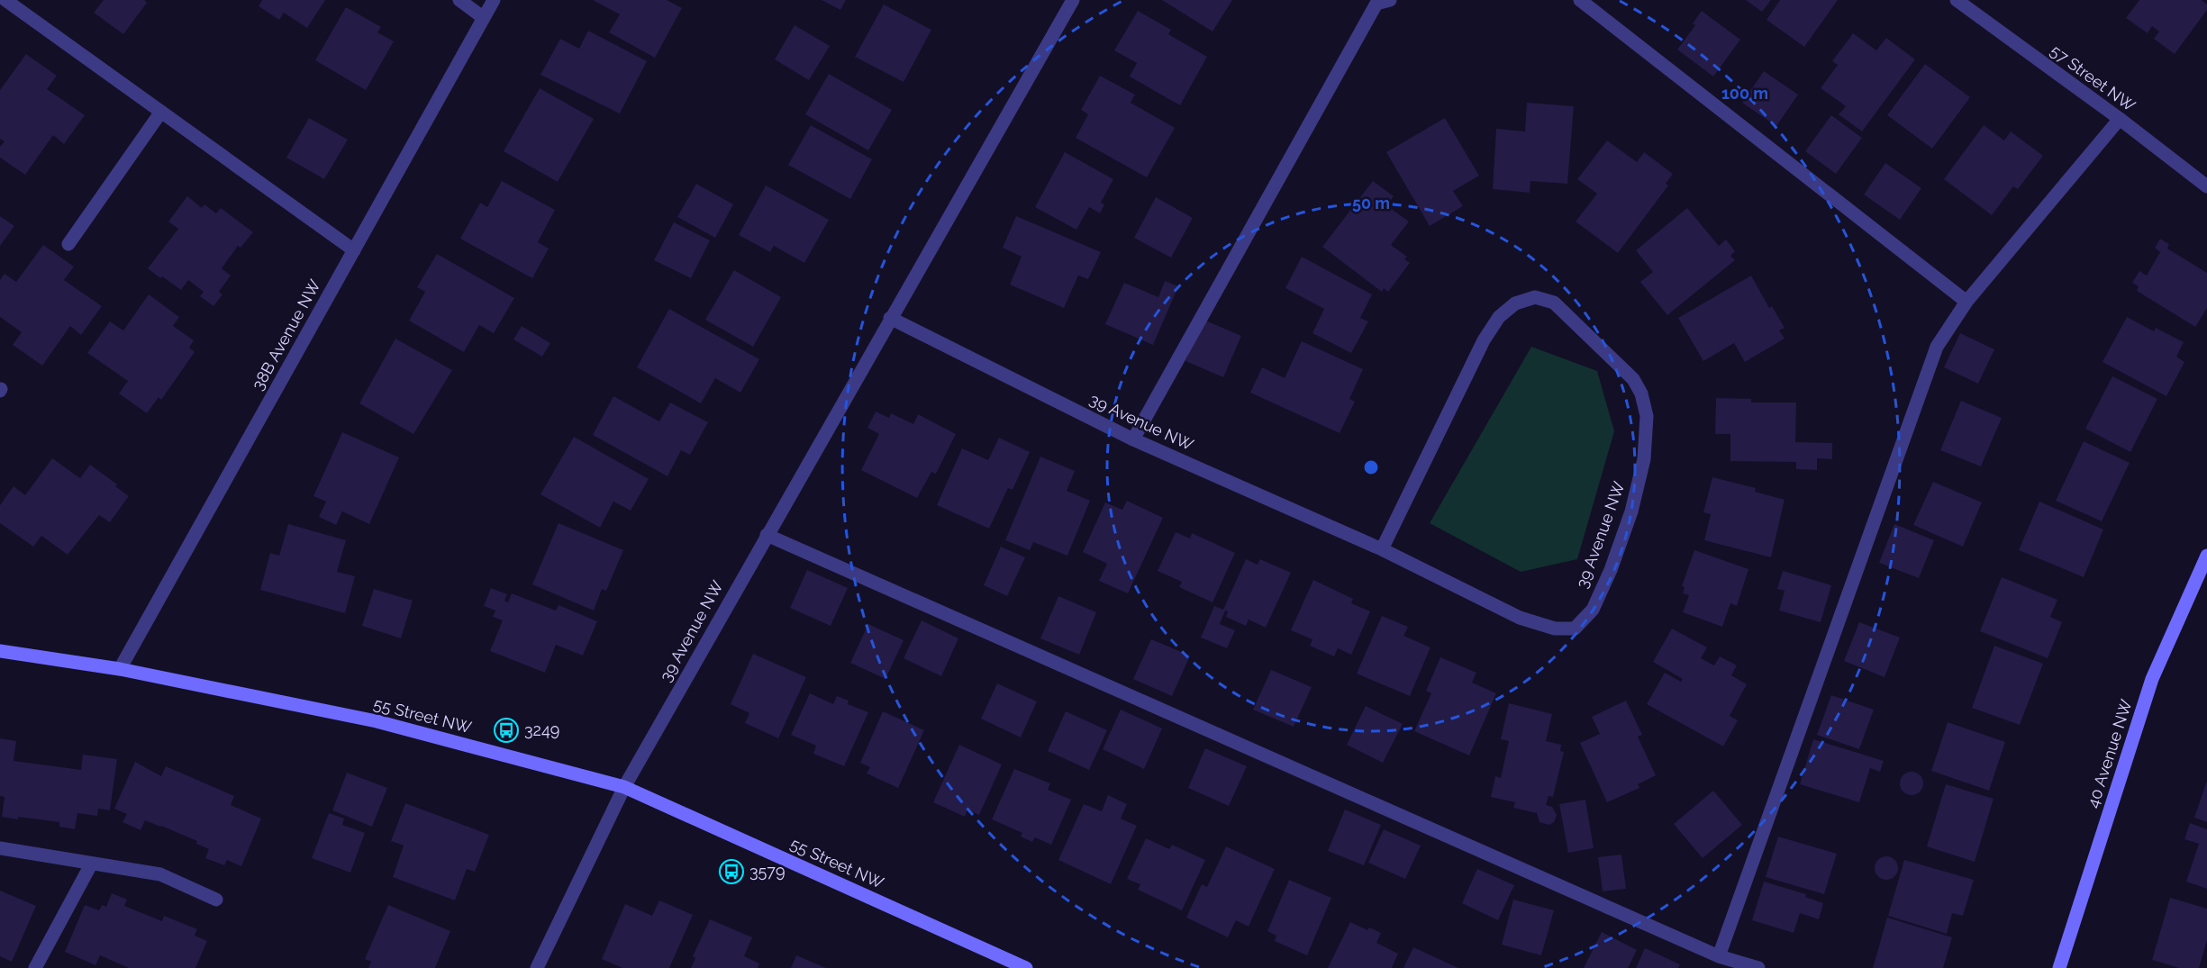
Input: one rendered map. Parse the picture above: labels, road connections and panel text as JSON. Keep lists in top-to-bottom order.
{
  "streets": {
    "street": [
      "57 Street NW",
      "38B Avenue NW",
      "39 Avenue NW",
      "55 Street NW",
      "40 Avenue NW"
    ]
  },
  "crossings": [
    ["38B Avenue NW", "55 Street NW"],
    ["39 Avenue NW", "55 Street NW"]
  ],
  "places": {
    "bus stop": ["3249", "3579"]
  },
  "rings": ["100 m", "50 m"]
}
